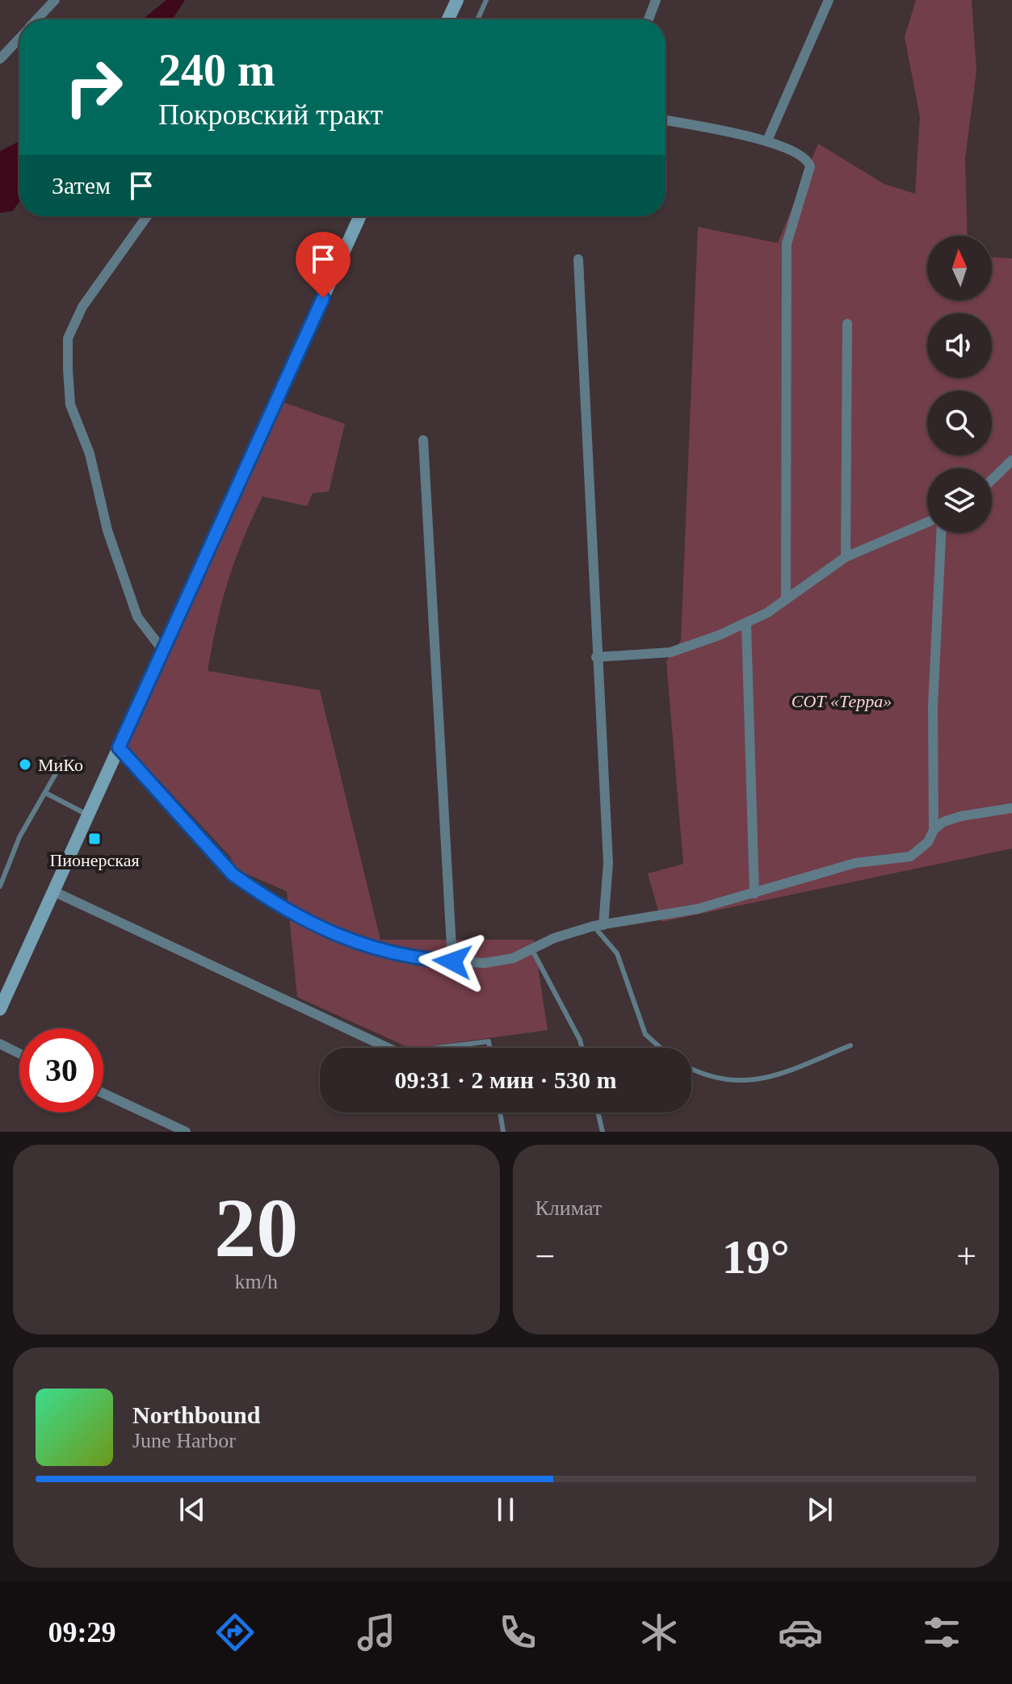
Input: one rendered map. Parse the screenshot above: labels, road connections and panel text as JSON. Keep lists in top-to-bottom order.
{
  "parks": ["СОТ «Терра»"],
  "places": {
    "other": ["МиКо"],
    "transit": ["Пионерская"]
  },
  "north": "top",
  "page": {
    "turn": ["240 m", "Покровский тракт"],
    "then": "Затем",
    "limit": "30",
    "trip": "09:31 · 2 мин · 530 m",
    "tile": [
      ["20", "km/h"],
      "Климат"
    ],
    "heat": ["−", "19°", "+"],
    "song": ["Northbound", "June Harbor"],
    "tabs": "09:29"
  }
}
